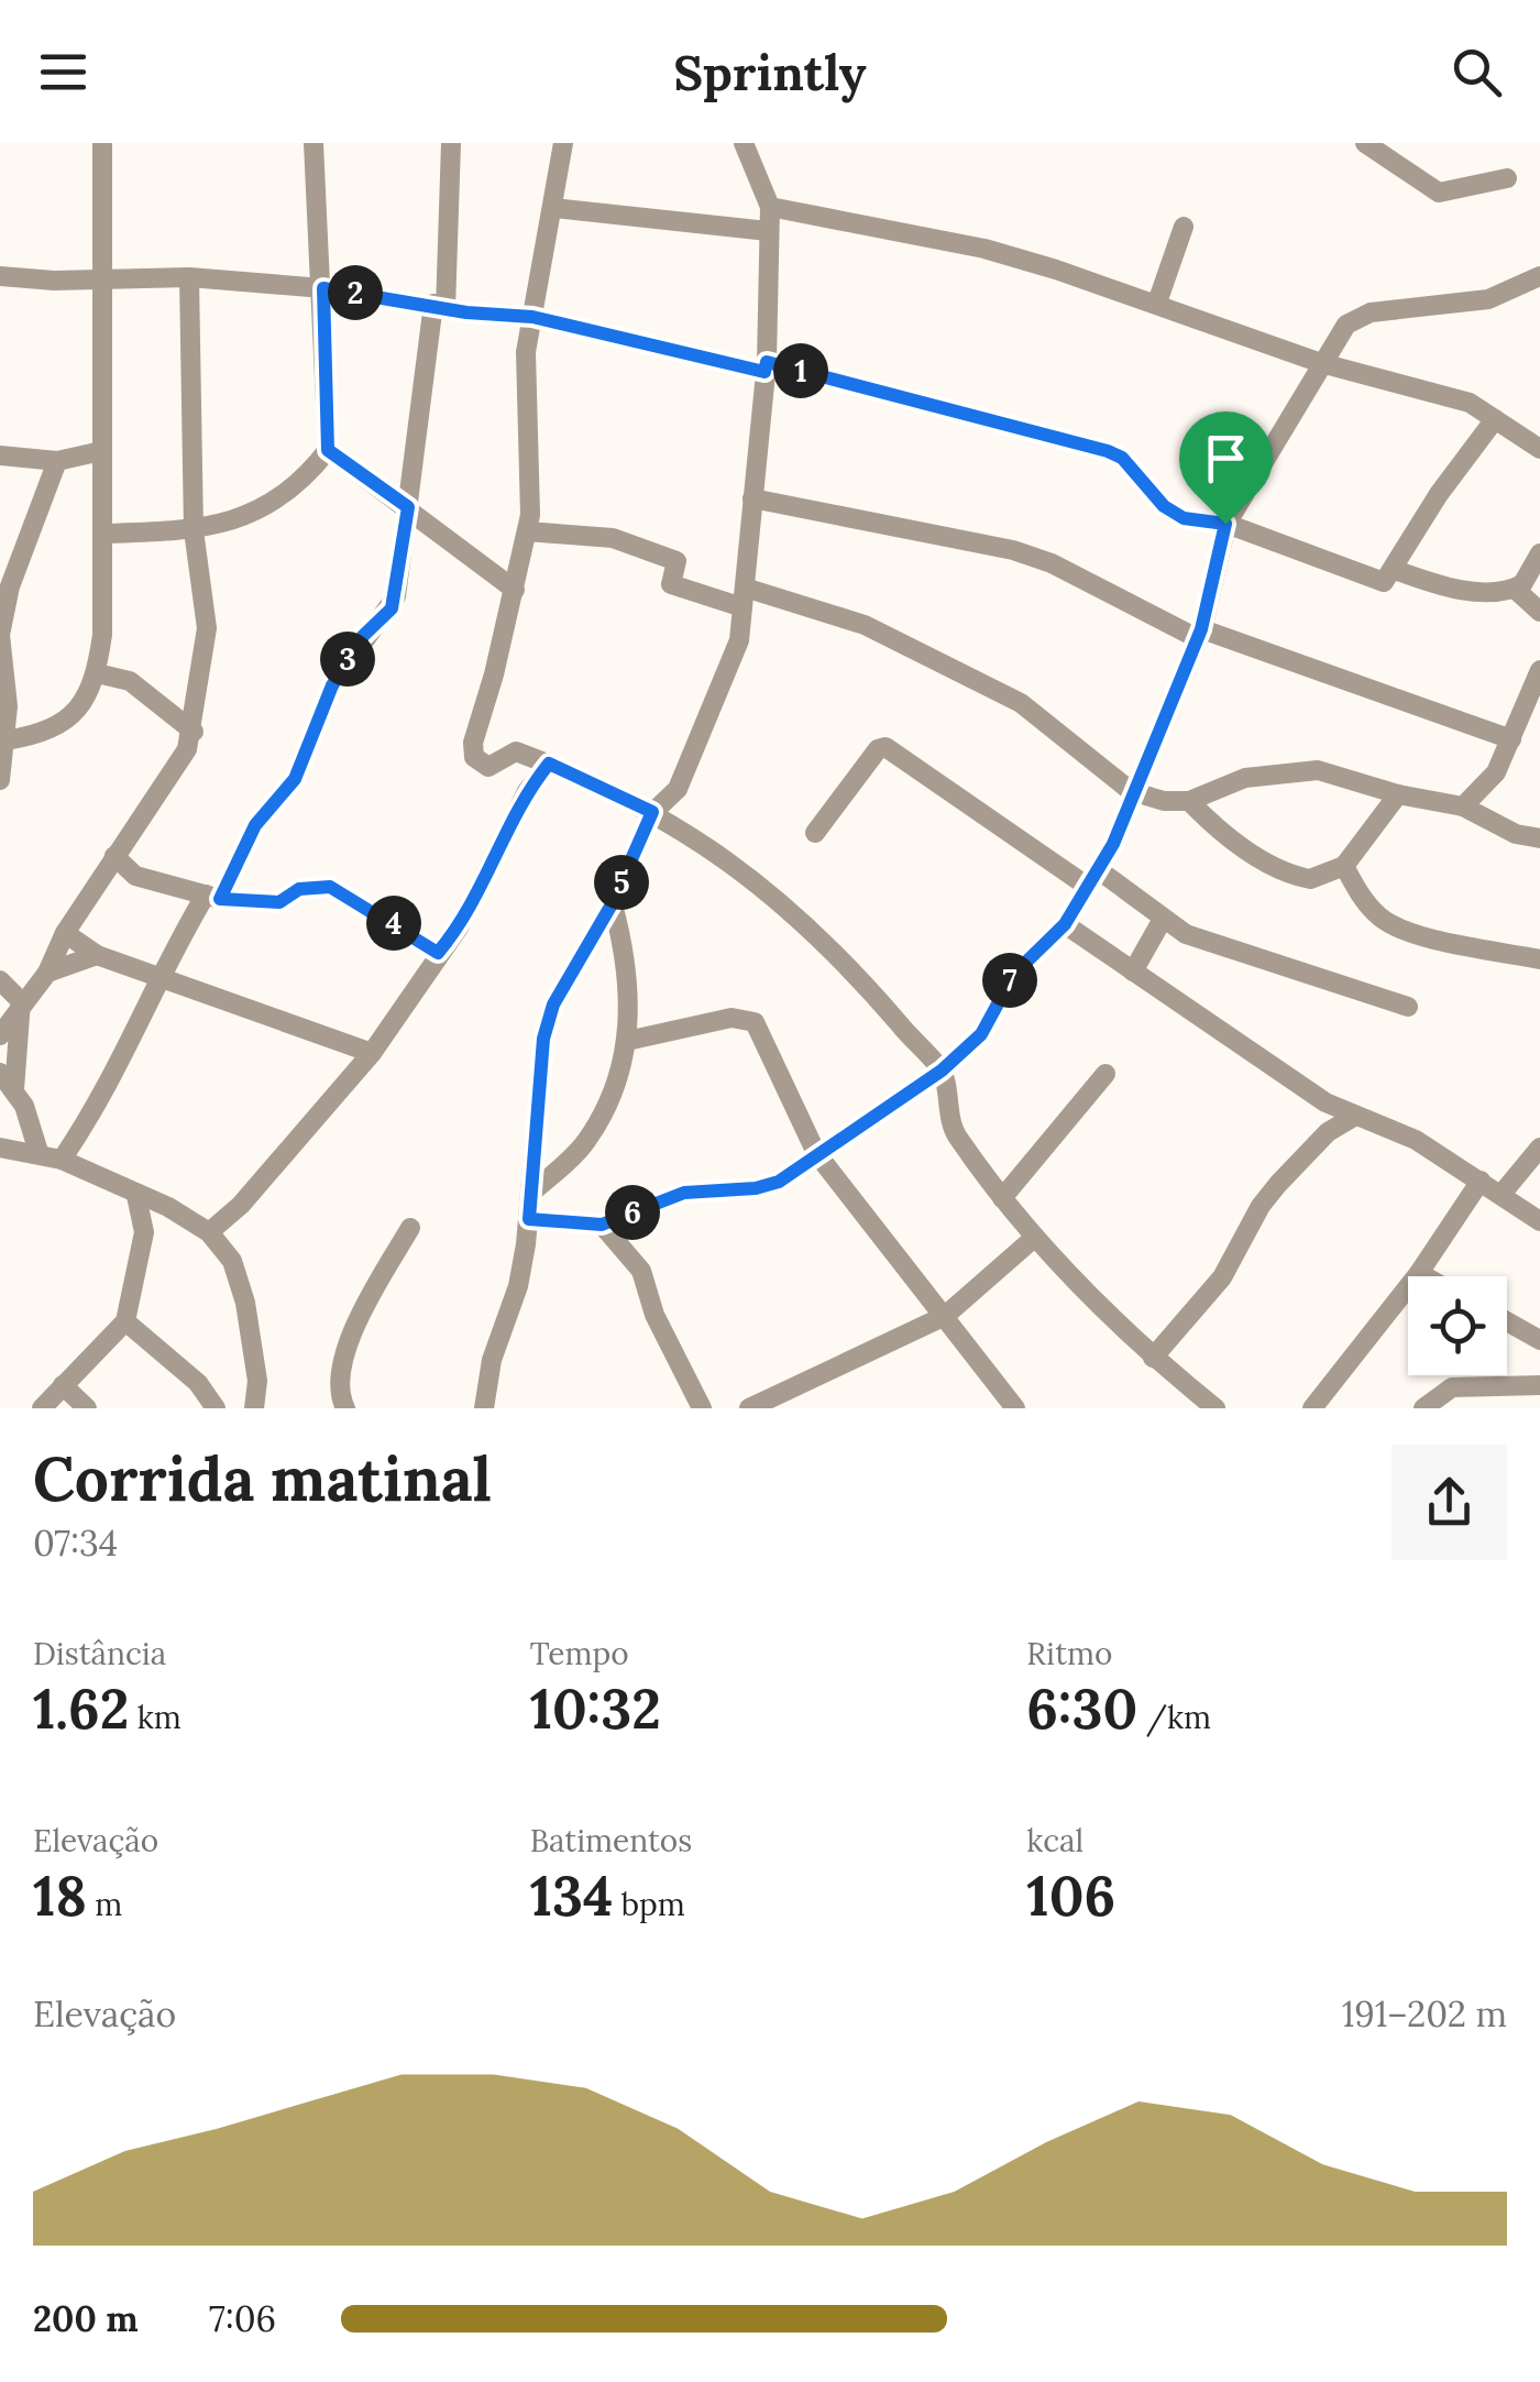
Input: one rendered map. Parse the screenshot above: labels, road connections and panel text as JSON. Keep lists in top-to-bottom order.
{
  "page": {
    "header": "Sprintly",
    "pins": [
      "2",
      "1",
      "3",
      "5",
      "4",
      "7",
      "6"
    ],
    "heading": ["Corrida matinal", "07:34"],
    "stats": [
      ["Distância", "1.62 km"],
      ["Tempo", "10:32"],
      ["Ritmo", "6:30 /km"],
      ["Elevação", "18 m"],
      ["Batimentos", "134 bpm"],
      ["kcal", "106"]
    ],
    "chart": ["Elevação", "191–202 m"],
    "list": [
      {
        "name": "200 m",
        "note": "7:06"
      }
    ]
  }
}
